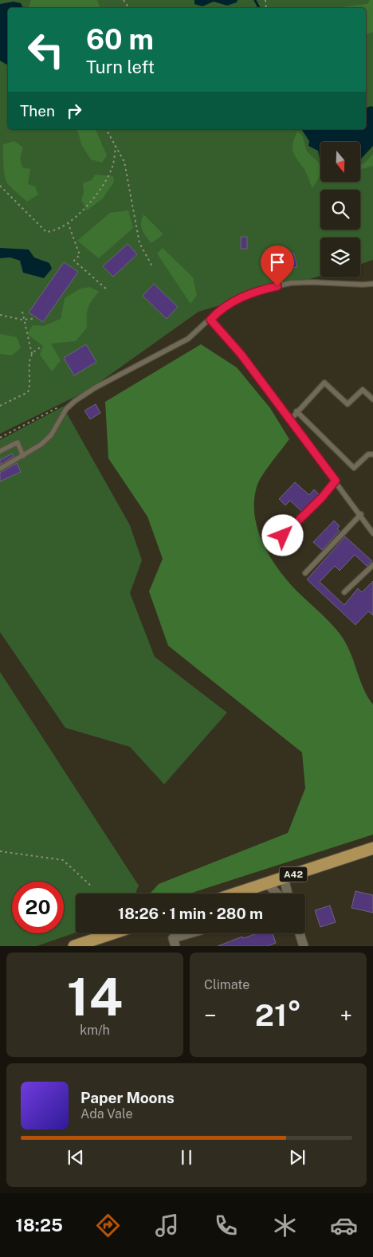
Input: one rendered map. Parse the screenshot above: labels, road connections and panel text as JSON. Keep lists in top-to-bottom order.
{
  "streets": {
    "main road": ["A42"]
  },
  "north": "bottom",
  "page": {
    "turn": ["60 m", "Turn left"],
    "then": "Then",
    "limit": "20",
    "trip": "18:26 · 1 min · 280 m",
    "tile": [
      ["14", "km/h"],
      "Climate"
    ],
    "heat": ["−", "21°", "+"],
    "song": ["Paper Moons", "Ada Vale"],
    "tabs": "18:25"
  }
}
